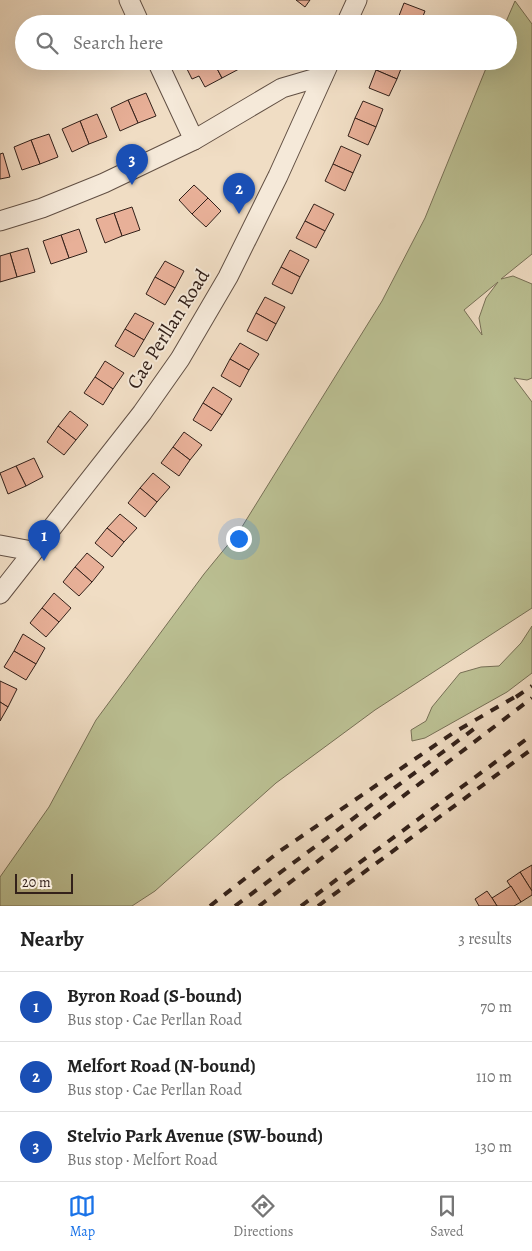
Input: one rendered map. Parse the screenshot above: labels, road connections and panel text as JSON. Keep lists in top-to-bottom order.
{
  "streets": {
    "street": ["Cae Perllan Road"]
  },
  "scale_bar": "20 m",
  "page": {
    "search": "Search here",
    "pins": ["3", "2", "1"],
    "scale": "20 m",
    "heading": ["Nearby", "3 results"],
    "list": [
      {
        "mark": "1",
        "name": "Byron Road (S-bound)",
        "note": "Bus stop · Cae Perllan Road",
        "value": "70 m"
      },
      {
        "mark": "2",
        "name": "Melfort Road (N-bound)",
        "note": "Bus stop · Cae Perllan Road",
        "value": "110 m"
      },
      {
        "mark": "3",
        "name": "Stelvio Park Avenue (SW-bound)",
        "note": "Bus stop · Melfort Road",
        "value": "130 m"
      }
    ],
    "nav": ["Map", "Directions", "Saved"]
  }
}
